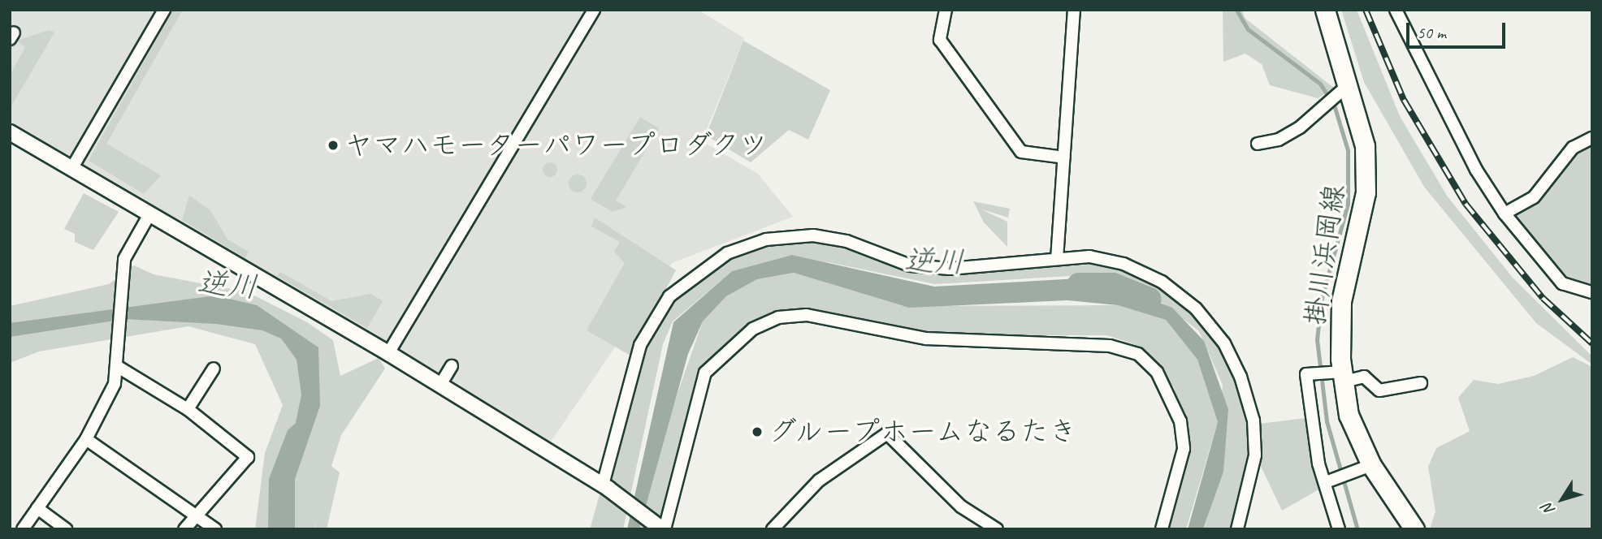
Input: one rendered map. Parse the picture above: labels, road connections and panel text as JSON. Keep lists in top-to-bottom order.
{
  "streets": {
    "main road": ["掛川浜岡線"]
  },
  "water": ["逆川"],
  "places": ["ヤマハモーターパワープロダクツ", "グループホームなるたき"],
  "scale_bar": "50 m",
  "north": "bottom left"
}
